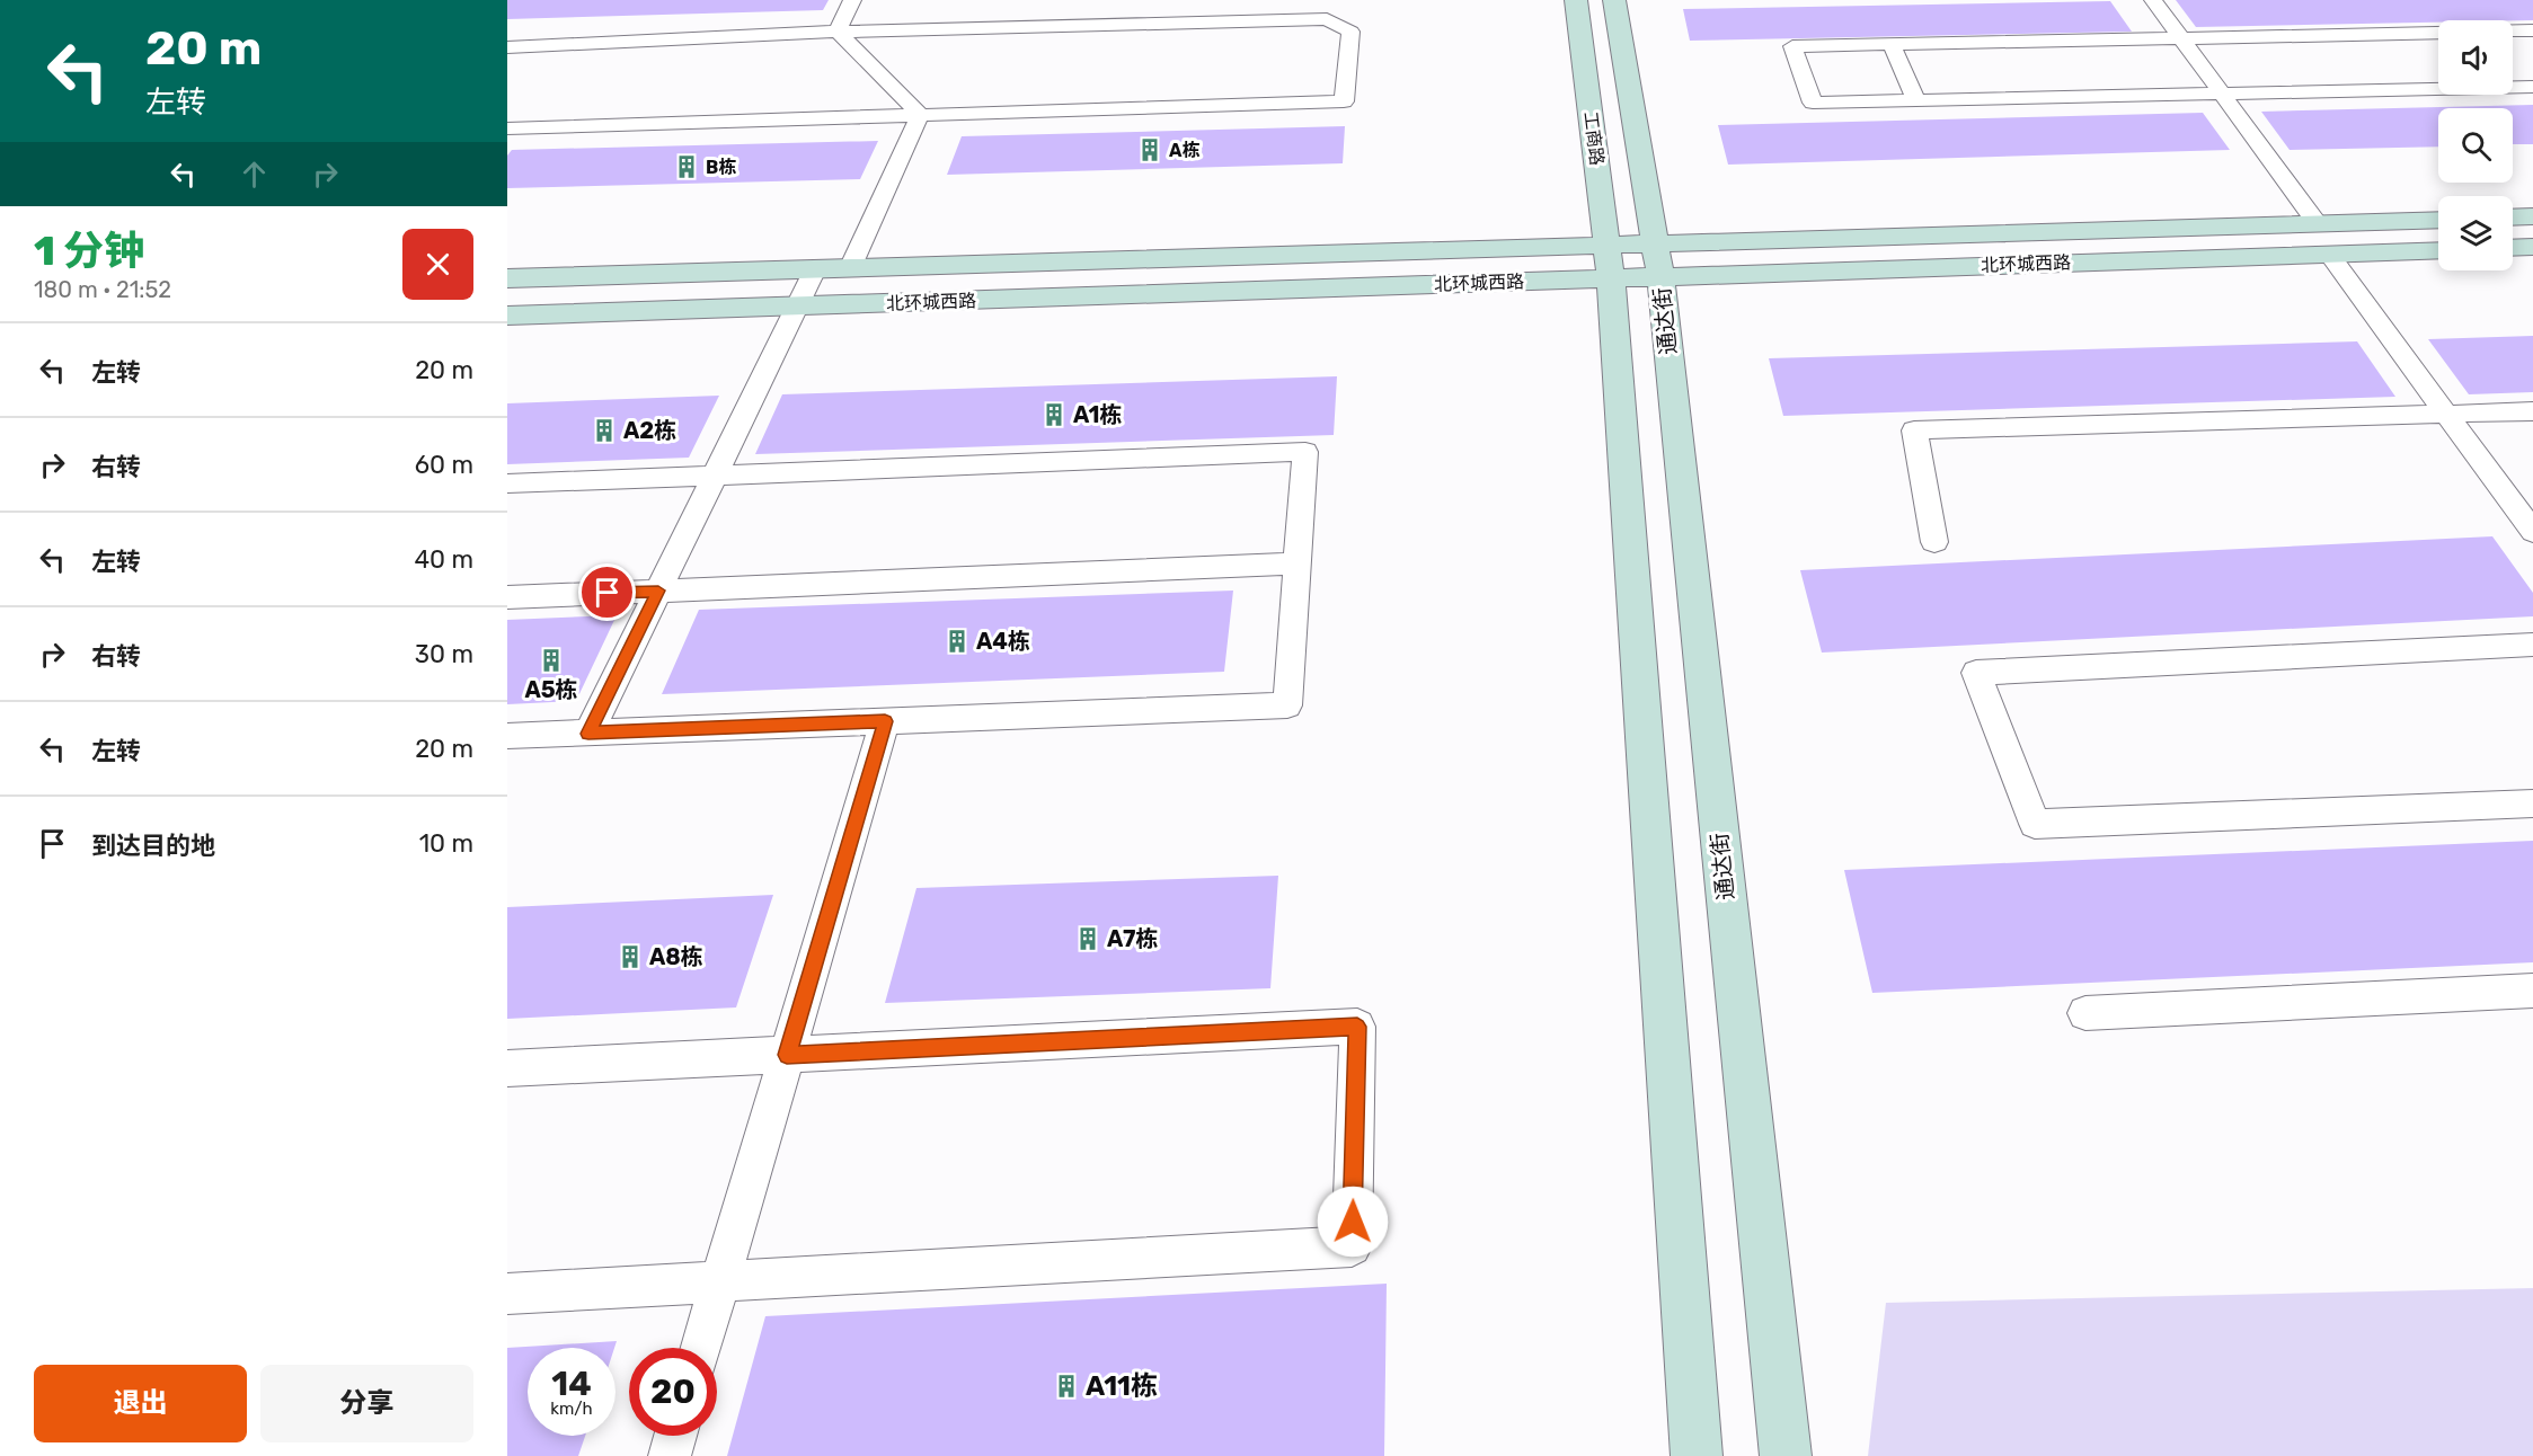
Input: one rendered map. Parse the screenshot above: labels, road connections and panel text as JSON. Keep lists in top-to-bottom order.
{
  "streets": {
    "main road": ["工商路", "北环城西路", "通达街"]
  },
  "crossings": [
    ["工商路", "北环城西路"],
    ["工商路", "通达街"],
    ["北环城西路", "通达街"]
  ],
  "places": {
    "building": [
      "A栋",
      "B栋",
      "A1栋",
      "A2栋",
      "A4栋",
      "A5栋",
      "A7栋",
      "A8栋",
      "A11栋"
    ]
  },
  "page": {
    "turn": ["20 m", "左转"],
    "heading": ["1 分钟", "180 m · 21:52"],
    "list": [
      {
        "name": "左转",
        "value": "20 m"
      },
      {
        "name": "右转",
        "value": "60 m"
      },
      {
        "name": "左转",
        "value": "40 m"
      },
      {
        "name": "右转",
        "value": "30 m"
      },
      {
        "name": "左转",
        "value": "20 m"
      },
      {
        "name": "到达目的地",
        "value": "10 m"
      }
    ],
    "speed": "14 km/h",
    "limit": "20",
    "buttons": ["退出", "分享"]
  }
}
